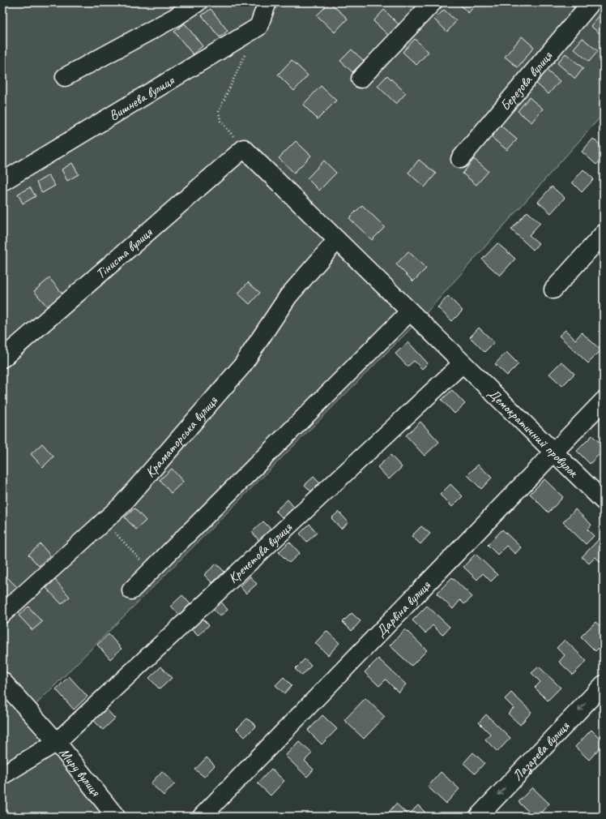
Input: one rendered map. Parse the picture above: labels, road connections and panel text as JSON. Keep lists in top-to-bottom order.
{
  "streets": {
    "street": [
      "Березова вулиця",
      "Вишнева вулиця",
      "Тіниста вулиця",
      "Демократичний провулок",
      "Краматорська вулиця",
      "Кречетова вулиця",
      "Дарвіна вулиця",
      "Лазарева вулиця",
      "Миру вулиця"
    ]
  },
  "crossings": [
    ["Тіниста вулиця", "Демократичний провулок"],
    ["Демократичний провулок", "Краматорська вулиця"],
    ["Демократичний провулок", "Кречетова вулиця"],
    ["Демократичний провулок", "Дарвіна вулиця"],
    ["Кречетова вулиця", "Миру вулиця"]
  ],
  "one_way": ["Лазарева вулиця"]
}
